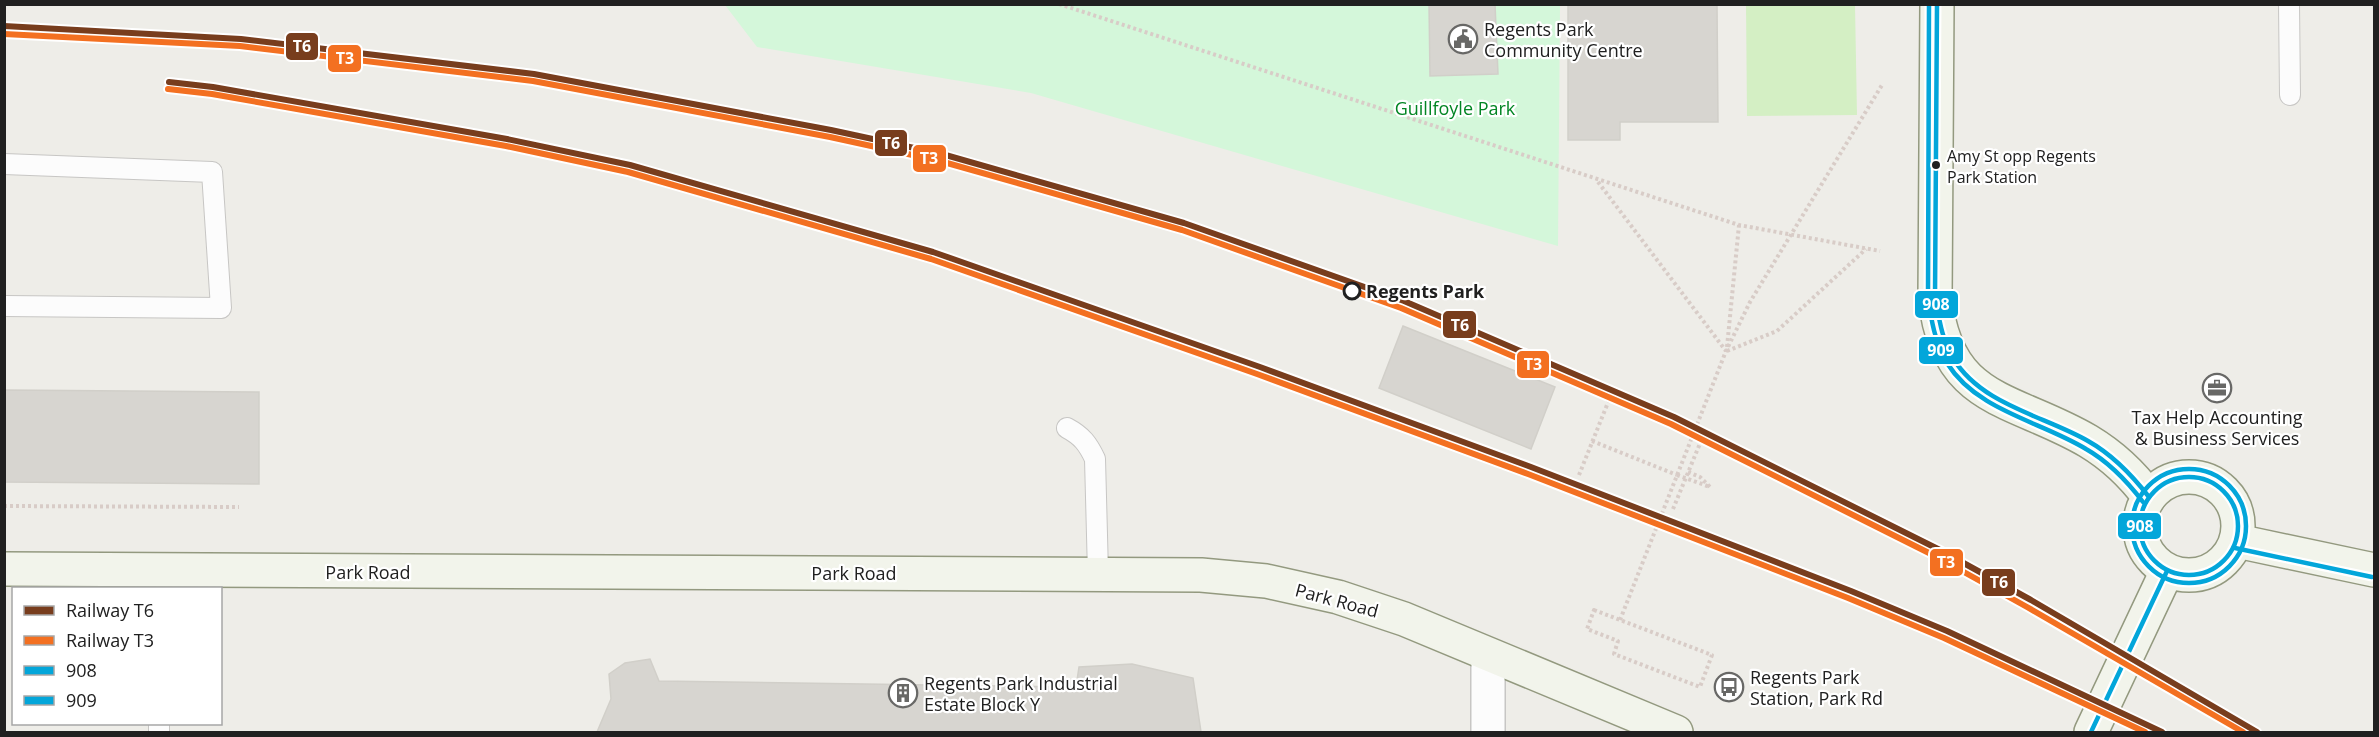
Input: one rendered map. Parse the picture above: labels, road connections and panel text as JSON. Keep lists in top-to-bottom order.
{
  "streets": {
    "main road": ["Park Road"]
  },
  "parks": ["Guillfoyle Park"],
  "places": {
    "public building": ["Regents Park Community Centre"],
    "other": ["Amy St opp Regents Park Station", "Regents Park"],
    "office": ["Tax Help Accounting & Business Services"],
    "bus stop": ["Regents Park Station, Park Rd"],
    "building": ["Regents Park Industrial Estate Block Y"]
  },
  "lines": [
    "transit line 908",
    "transit line 909",
    "rail line T6",
    "rail line T3"
  ],
  "legend": [
    "Railway T6",
    "Railway T3",
    "908",
    "909"
  ]
}
